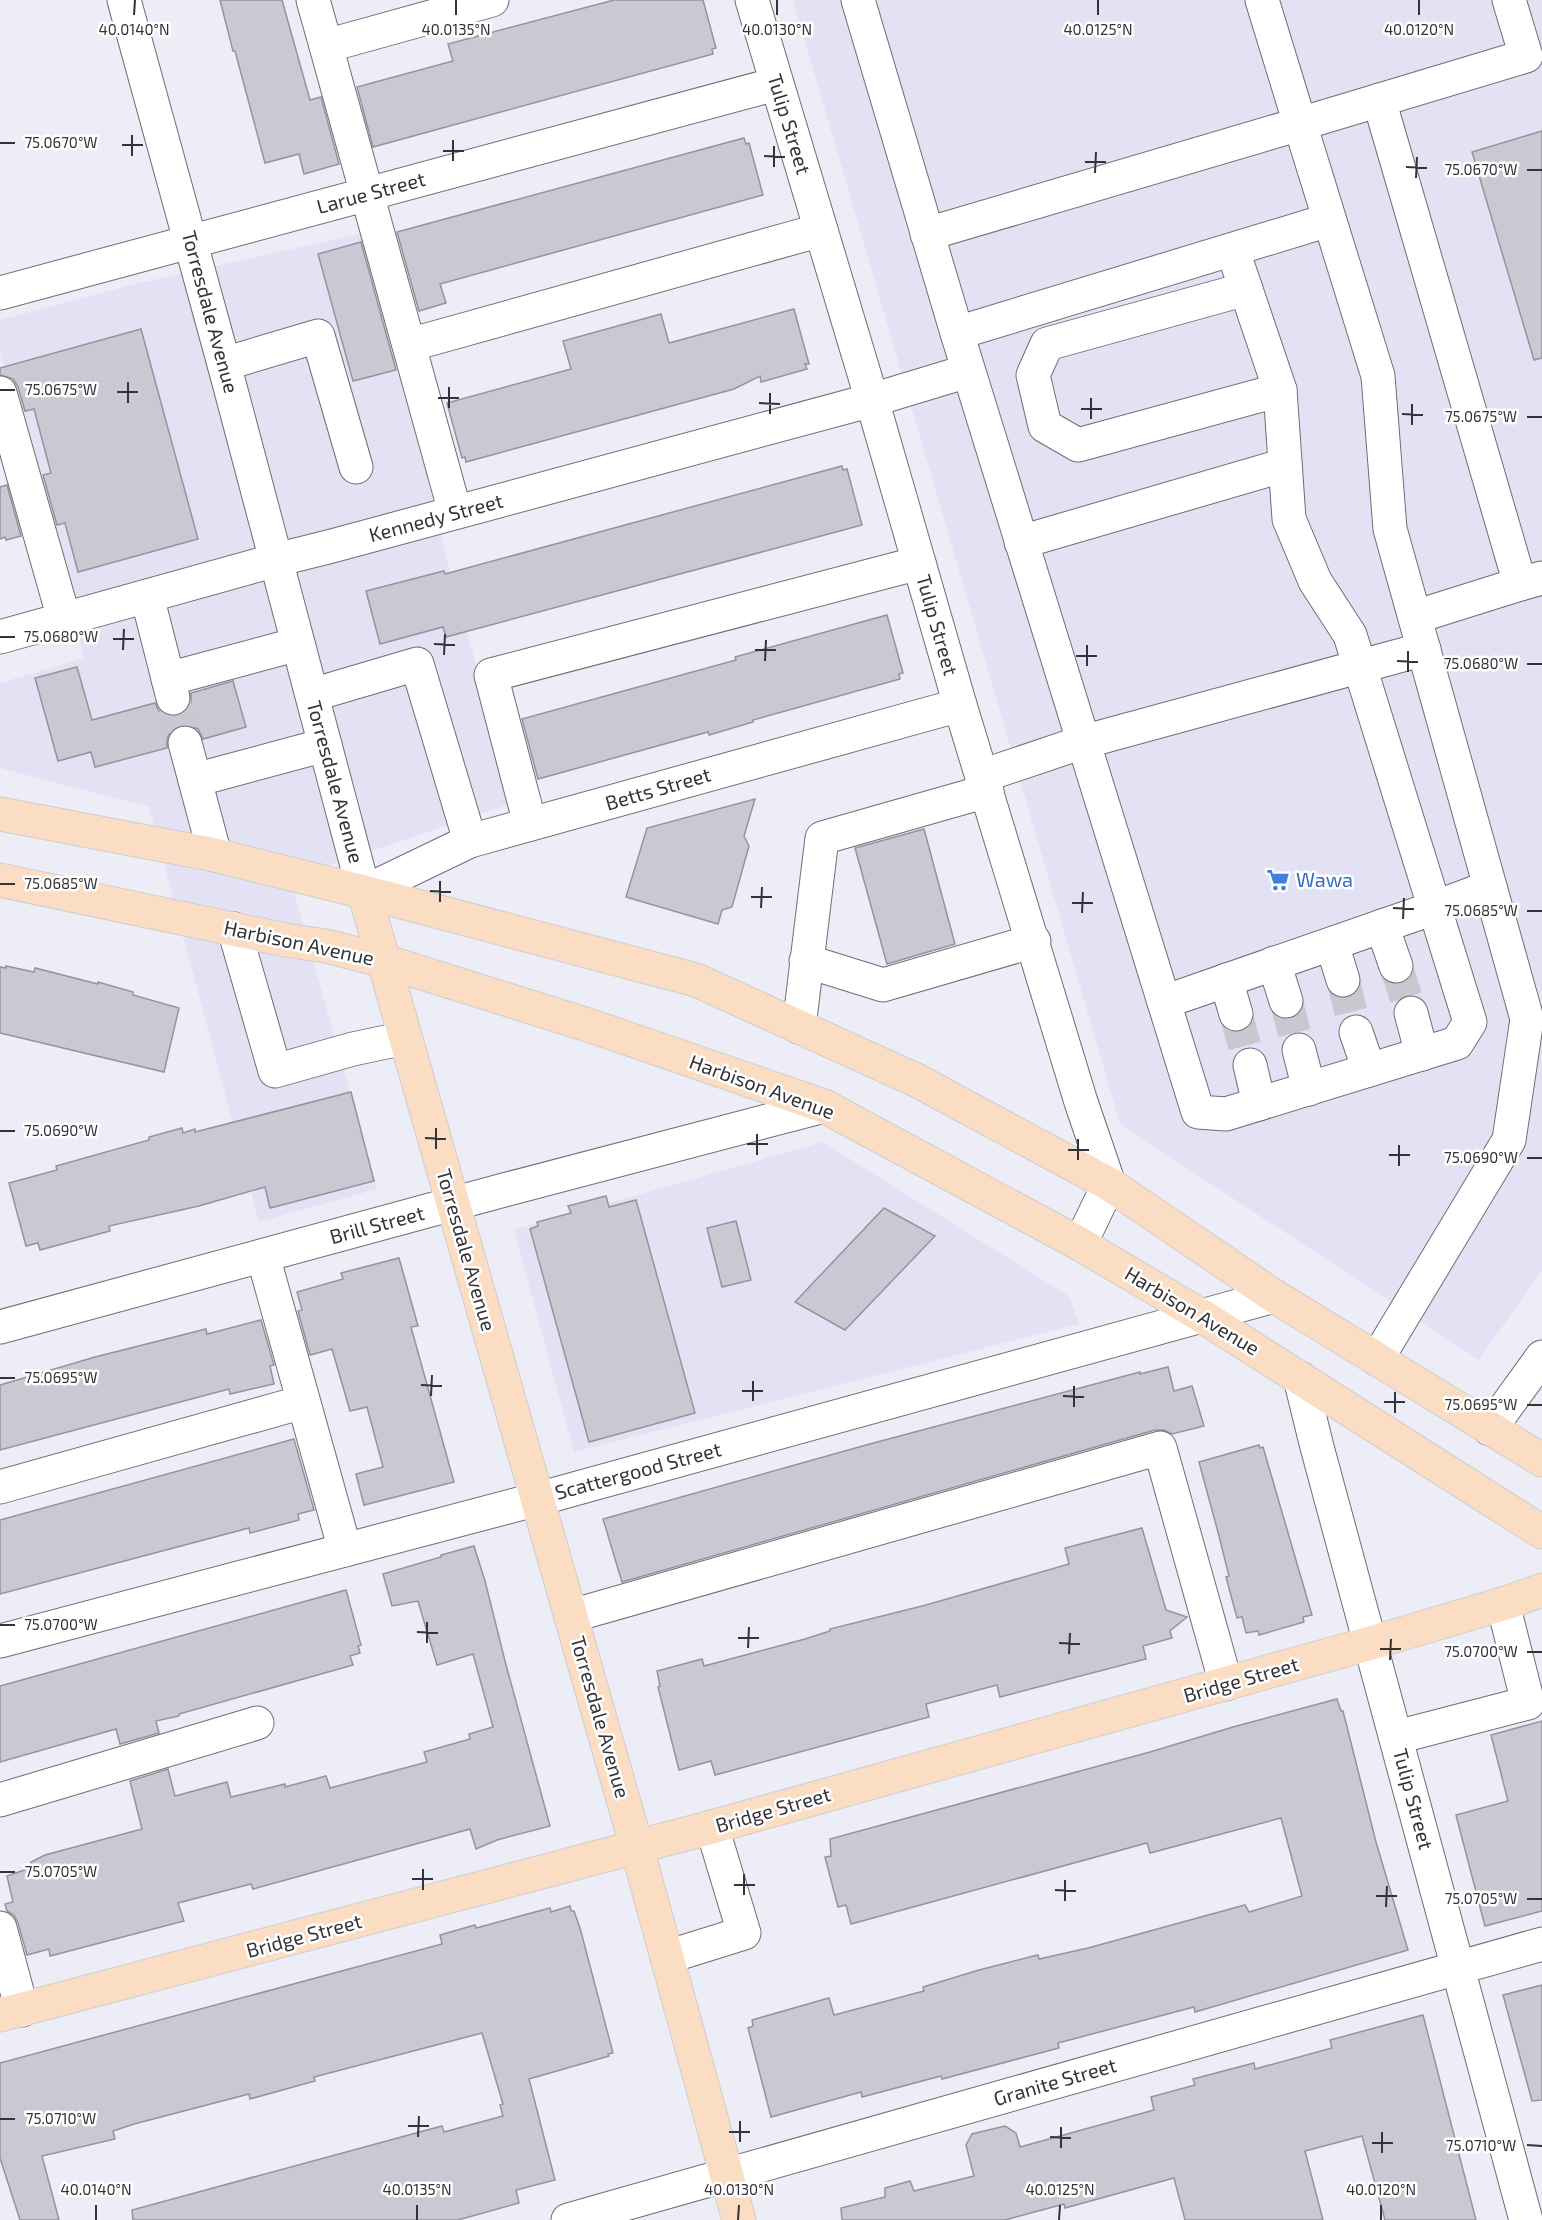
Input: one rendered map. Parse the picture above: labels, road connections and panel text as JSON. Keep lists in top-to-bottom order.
{
  "streets": {
    "main road": ["Torresdale Avenue", "Harbison Avenue", "Bridge Street"],
    "street": [
      "Tulip Street",
      "Larue Street",
      "Kennedy Street",
      "Betts Street",
      "Brill Street",
      "Scattergood Street",
      "Granite Street"
    ]
  },
  "crossings": [
    ["Tulip Street", "Larue Street"],
    ["Tulip Street", "Kennedy Street"],
    ["Tulip Street", "Betts Street"],
    ["Tulip Street", "Harbison Avenue"],
    ["Tulip Street", "Bridge Street"],
    ["Tulip Street", "Granite Street"],
    ["Larue Street", "Torresdale Avenue"],
    ["Torresdale Avenue", "Kennedy Street"],
    ["Torresdale Avenue", "Betts Street"],
    ["Torresdale Avenue", "Harbison Avenue"],
    ["Torresdale Avenue", "Brill Street"],
    ["Torresdale Avenue", "Scattergood Street"],
    ["Torresdale Avenue", "Bridge Street"],
    ["Torresdale Avenue", "Granite Street"],
    ["Harbison Avenue", "Brill Street"],
    ["Harbison Avenue", "Scattergood Street"]
  ],
  "places": {
    "supermarket": ["Wawa"]
  },
  "coordinates": [
    "40.0140°N",
    "40.0135°N",
    "40.0130°N",
    "40.0125°N",
    "40.0120°N",
    "75.0670°W",
    "75.0675°W",
    "75.0680°W",
    "75.0685°W",
    "75.0690°W",
    "75.0695°W",
    "75.0700°W",
    "75.0705°W",
    "75.0710°W"
  ]
}
